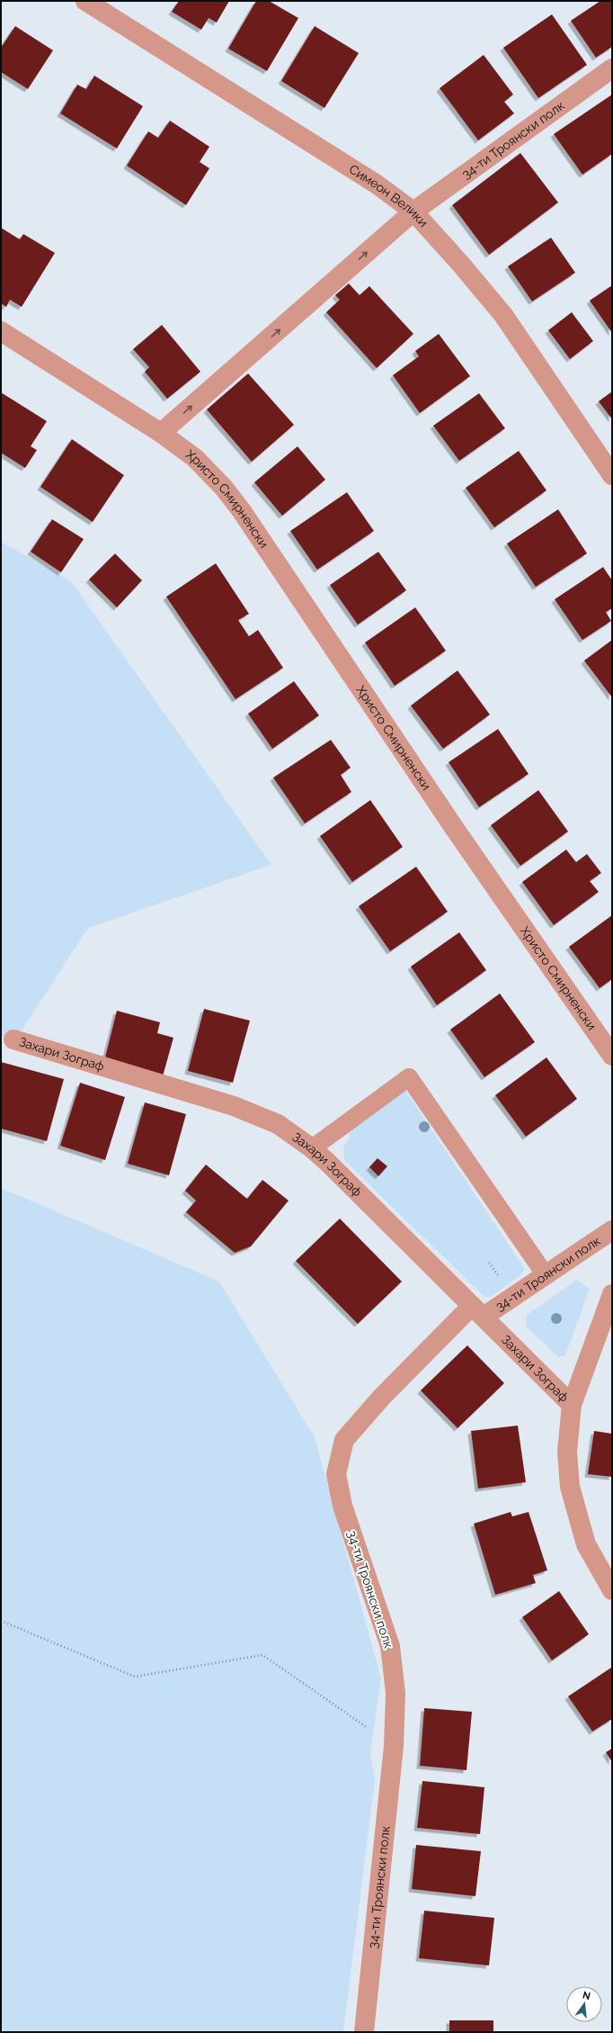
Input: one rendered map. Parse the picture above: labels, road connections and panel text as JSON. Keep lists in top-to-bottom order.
{
  "streets": {
    "street": [
      "34-ти Троянски полк",
      "Симеон Велики",
      "Христо Смирненски",
      "Захари Зограф"
    ]
  },
  "crossings": [
    ["34-ти Троянски полк", "Симеон Велики"],
    ["34-ти Троянски полк", "Захари Зограф"]
  ],
  "north": "top"
}
